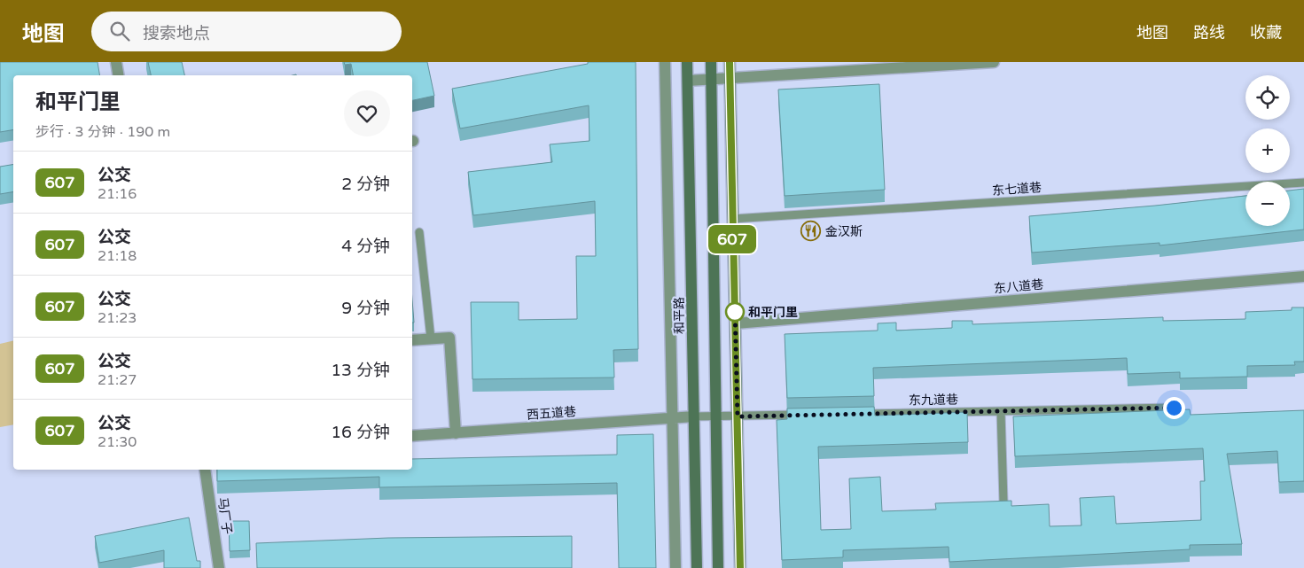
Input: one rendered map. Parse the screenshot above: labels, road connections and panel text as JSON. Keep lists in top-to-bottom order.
{
  "streets": {
    "main road": ["和平路"],
    "street": ["东八道巷", "西五道巷", "马厂子"],
    "lane": ["东七道巷", "东九道巷"]
  },
  "crossings": [
    ["和平路", "西五道巷"]
  ],
  "places": {
    "restaurant": ["金汉斯"],
    "other": ["和平门里"]
  },
  "lines": ["bus line 607"],
  "page": {
    "header": "地图",
    "search": "搜索地点",
    "nav": ["地图", "路线", "收藏"],
    "on_map": "607",
    "map_buttons": ["+", "−"],
    "heading": ["和平门里", "步行 · 3 分钟 · 190 m"],
    "list": [
      {
        "mark": "607",
        "name": "公交",
        "note": "21:16",
        "value": "2 分钟"
      },
      {
        "mark": "607",
        "name": "公交",
        "note": "21:18",
        "value": "4 分钟"
      },
      {
        "mark": "607",
        "name": "公交",
        "note": "21:23",
        "value": "9 分钟"
      },
      {
        "mark": "607",
        "name": "公交",
        "note": "21:27",
        "value": "13 分钟"
      },
      {
        "mark": "607",
        "name": "公交",
        "note": "21:30",
        "value": "16 分钟"
      }
    ]
  }
}
